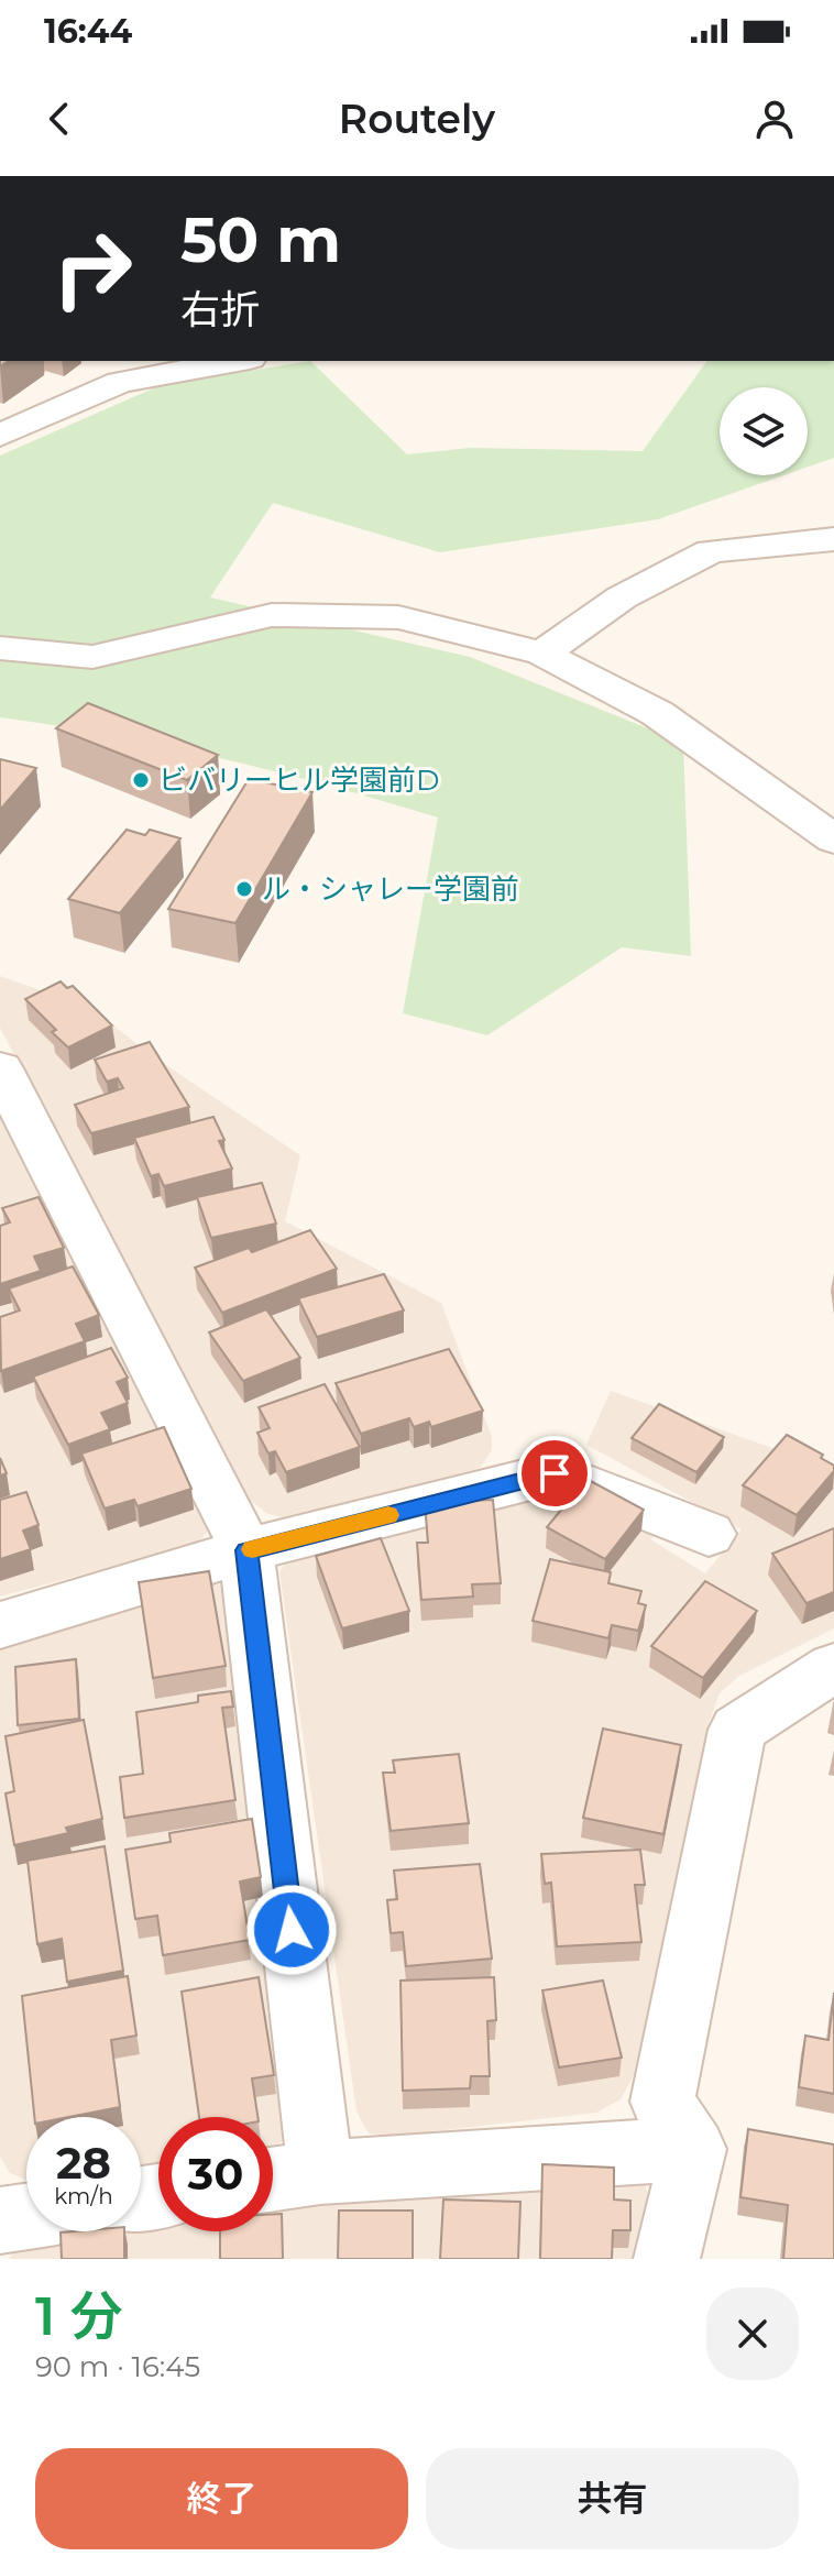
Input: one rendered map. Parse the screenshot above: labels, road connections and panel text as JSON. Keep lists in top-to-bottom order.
{
  "places": ["ビバリーヒル学園前D", "ル・シャレー学園前"],
  "page": {
    "status": "16:44",
    "header": "Routely",
    "turn": ["50 m", "右折"],
    "speed": "28 km/h",
    "limit": "30",
    "heading": ["1 分", "90 m · 16:45"],
    "buttons": ["終了", "共有"]
  }
}
